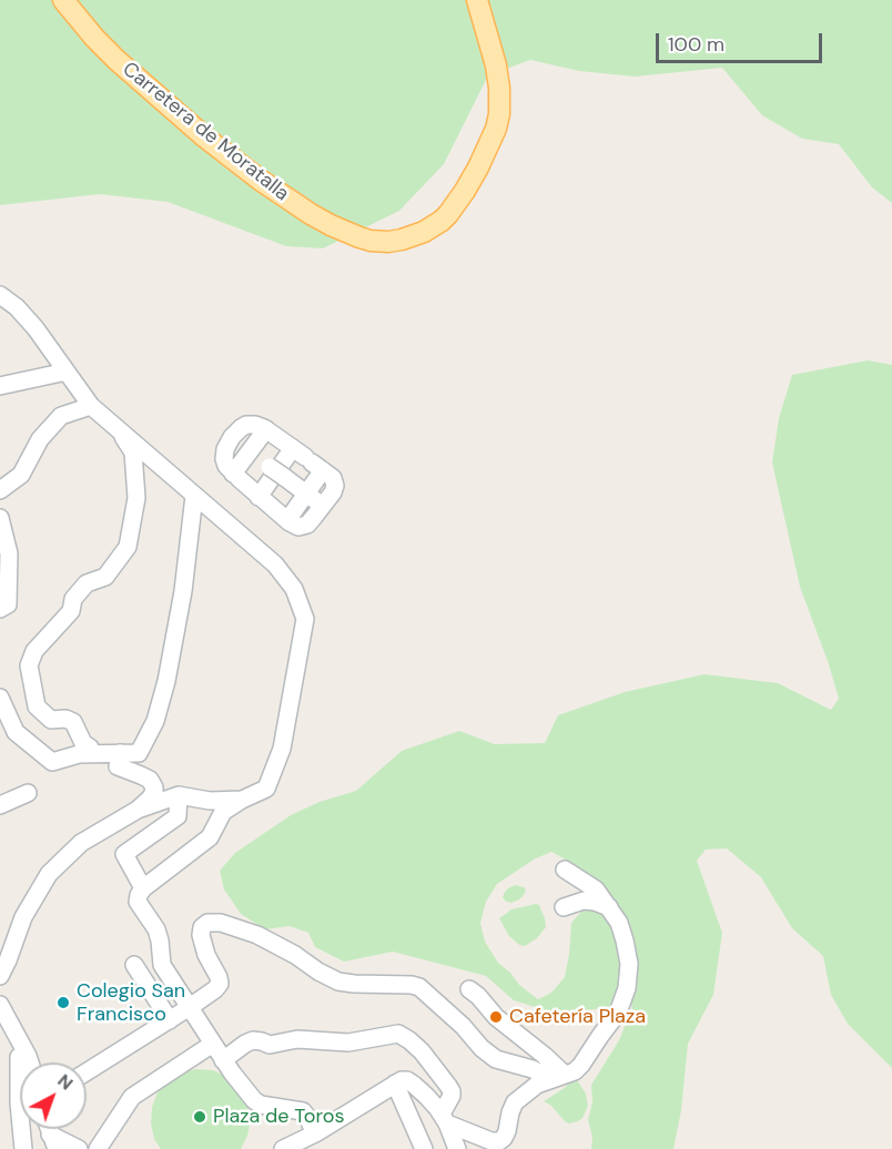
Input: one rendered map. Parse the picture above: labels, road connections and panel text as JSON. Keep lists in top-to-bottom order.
{
  "streets": {
    "main road": ["Carretera de Moratalla"]
  },
  "places": ["Colegio San Francisco", "Cafetería Plaza", "Plaza de Toros"],
  "scale_bar": "100 m",
  "north": "top right"
}
